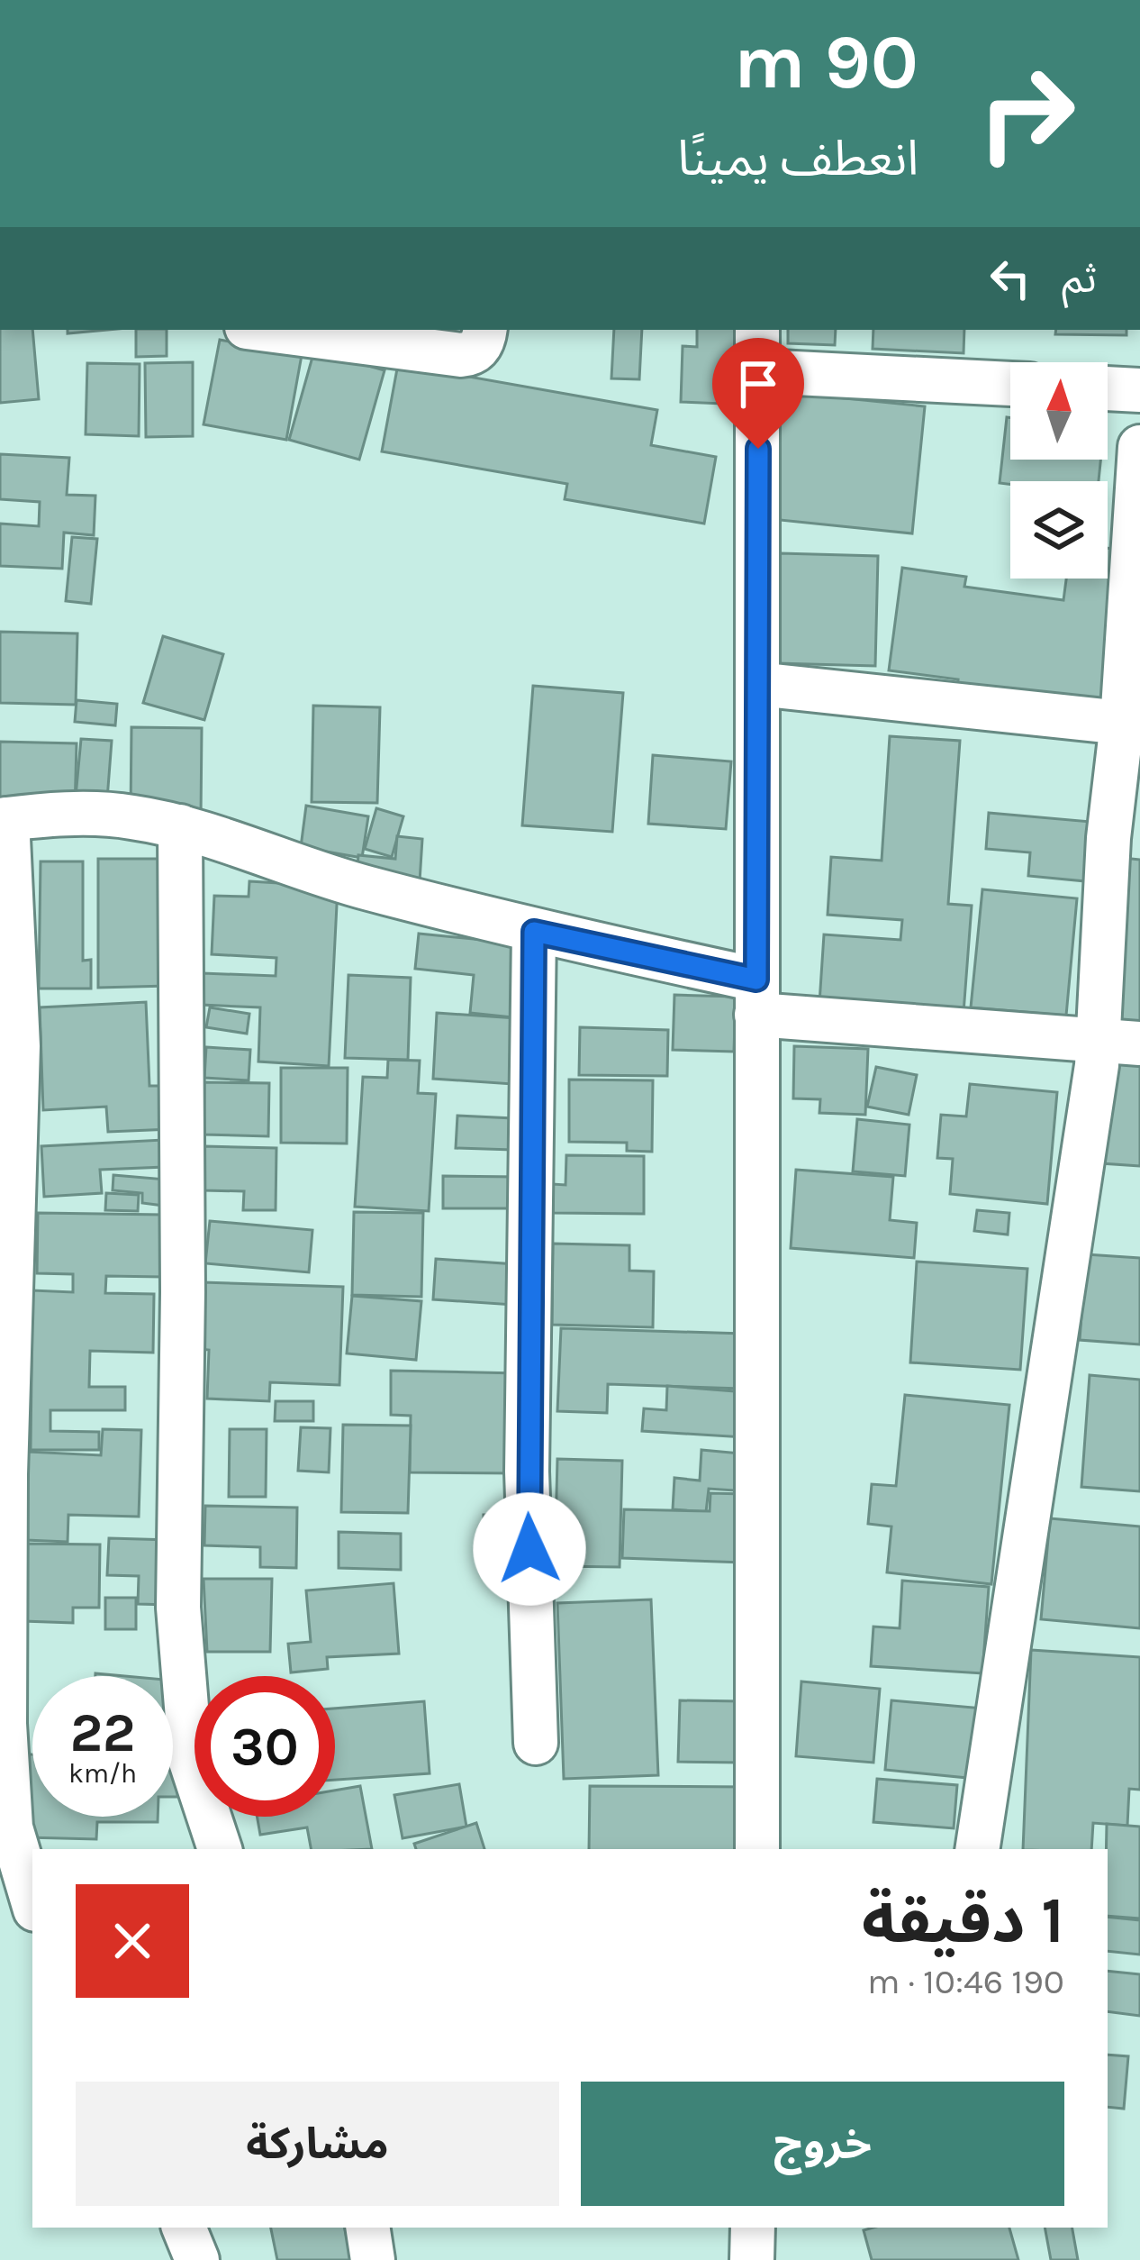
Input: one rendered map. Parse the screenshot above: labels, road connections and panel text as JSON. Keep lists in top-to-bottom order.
{
  "north": "top",
  "page": {
    "turn": ["90 m", "انعطف يمينًا"],
    "then": "ثم",
    "speed": "22 km/h",
    "limit": "30",
    "heading": ["1 دقيقة", "190 m · 10:46"],
    "buttons": ["خروج", "مشاركة"]
  }
}
